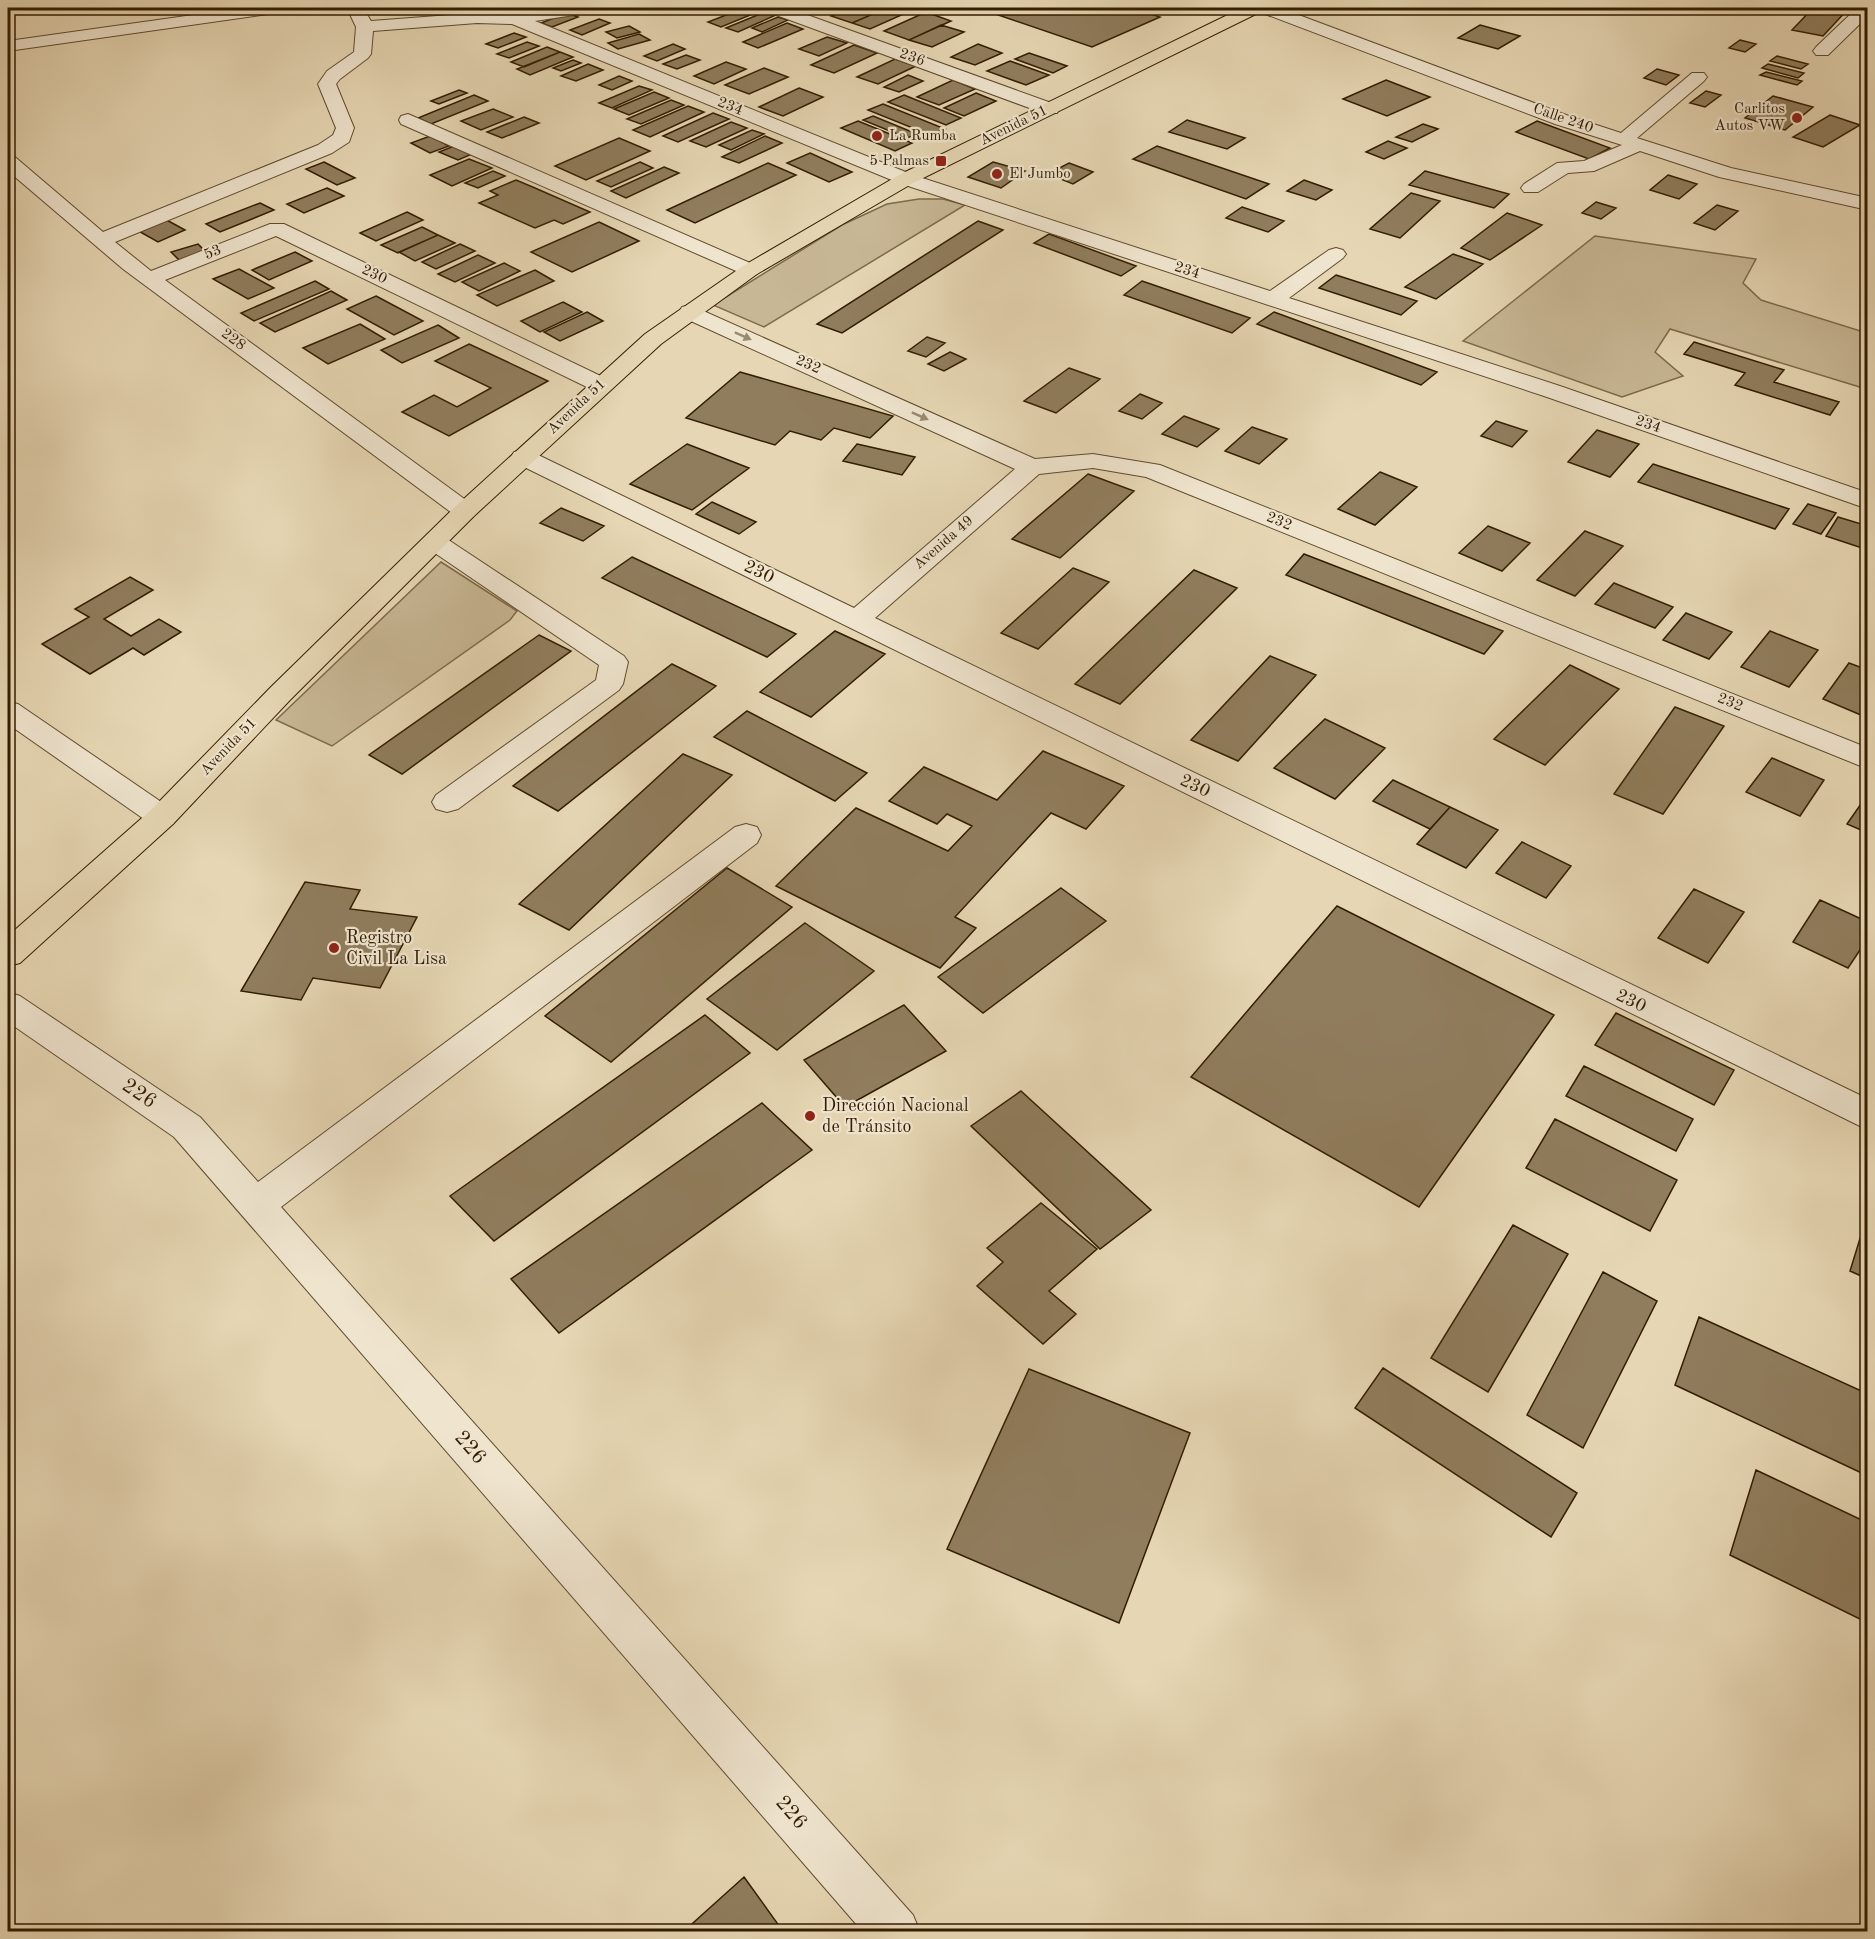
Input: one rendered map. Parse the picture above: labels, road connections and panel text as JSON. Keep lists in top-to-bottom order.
{
  "streets": {
    "main road": ["Avenida 51"],
    "street": [
      "236",
      "234",
      "Calle 240",
      "53",
      "230",
      "228",
      "232",
      "Avenida 49",
      "226"
    ]
  },
  "crossings": [
    ["236", "Avenida 51"],
    ["234", "Avenida 51"],
    ["Avenida 51", "230"],
    ["Avenida 51", "228"],
    ["Avenida 51", "232"],
    ["53", "230"],
    ["53", "228"],
    ["230", "Avenida 49"],
    ["232", "Avenida 49"]
  ],
  "places": {
    "other": [
      "Carlitos Autos VW",
      "La Rumba",
      "El Jumbo",
      "Registro Civil La Lisa",
      "Dirección Nacional de Tránsito"
    ],
    "transit": ["5 Palmas"]
  }
}
